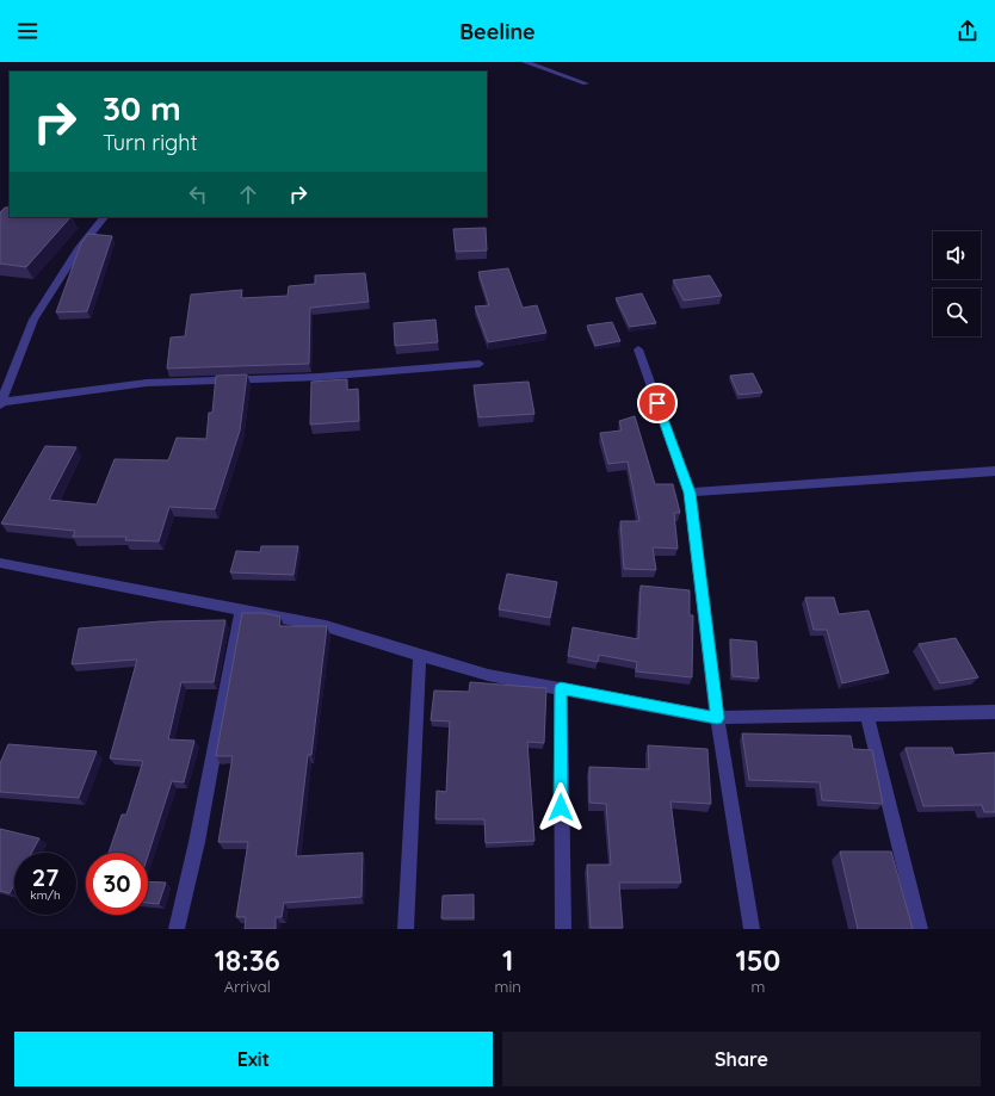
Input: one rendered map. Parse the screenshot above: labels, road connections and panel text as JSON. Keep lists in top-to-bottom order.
{
  "page": {
    "header": "Beeline",
    "turn": ["30 m", "Turn right"],
    "speed": "27 km/h",
    "limit": "30",
    "eta": [
      "18:36",
      "Arrival",
      "1",
      "min",
      "150",
      "m"
    ],
    "buttons": ["Exit", "Share"]
  }
}
